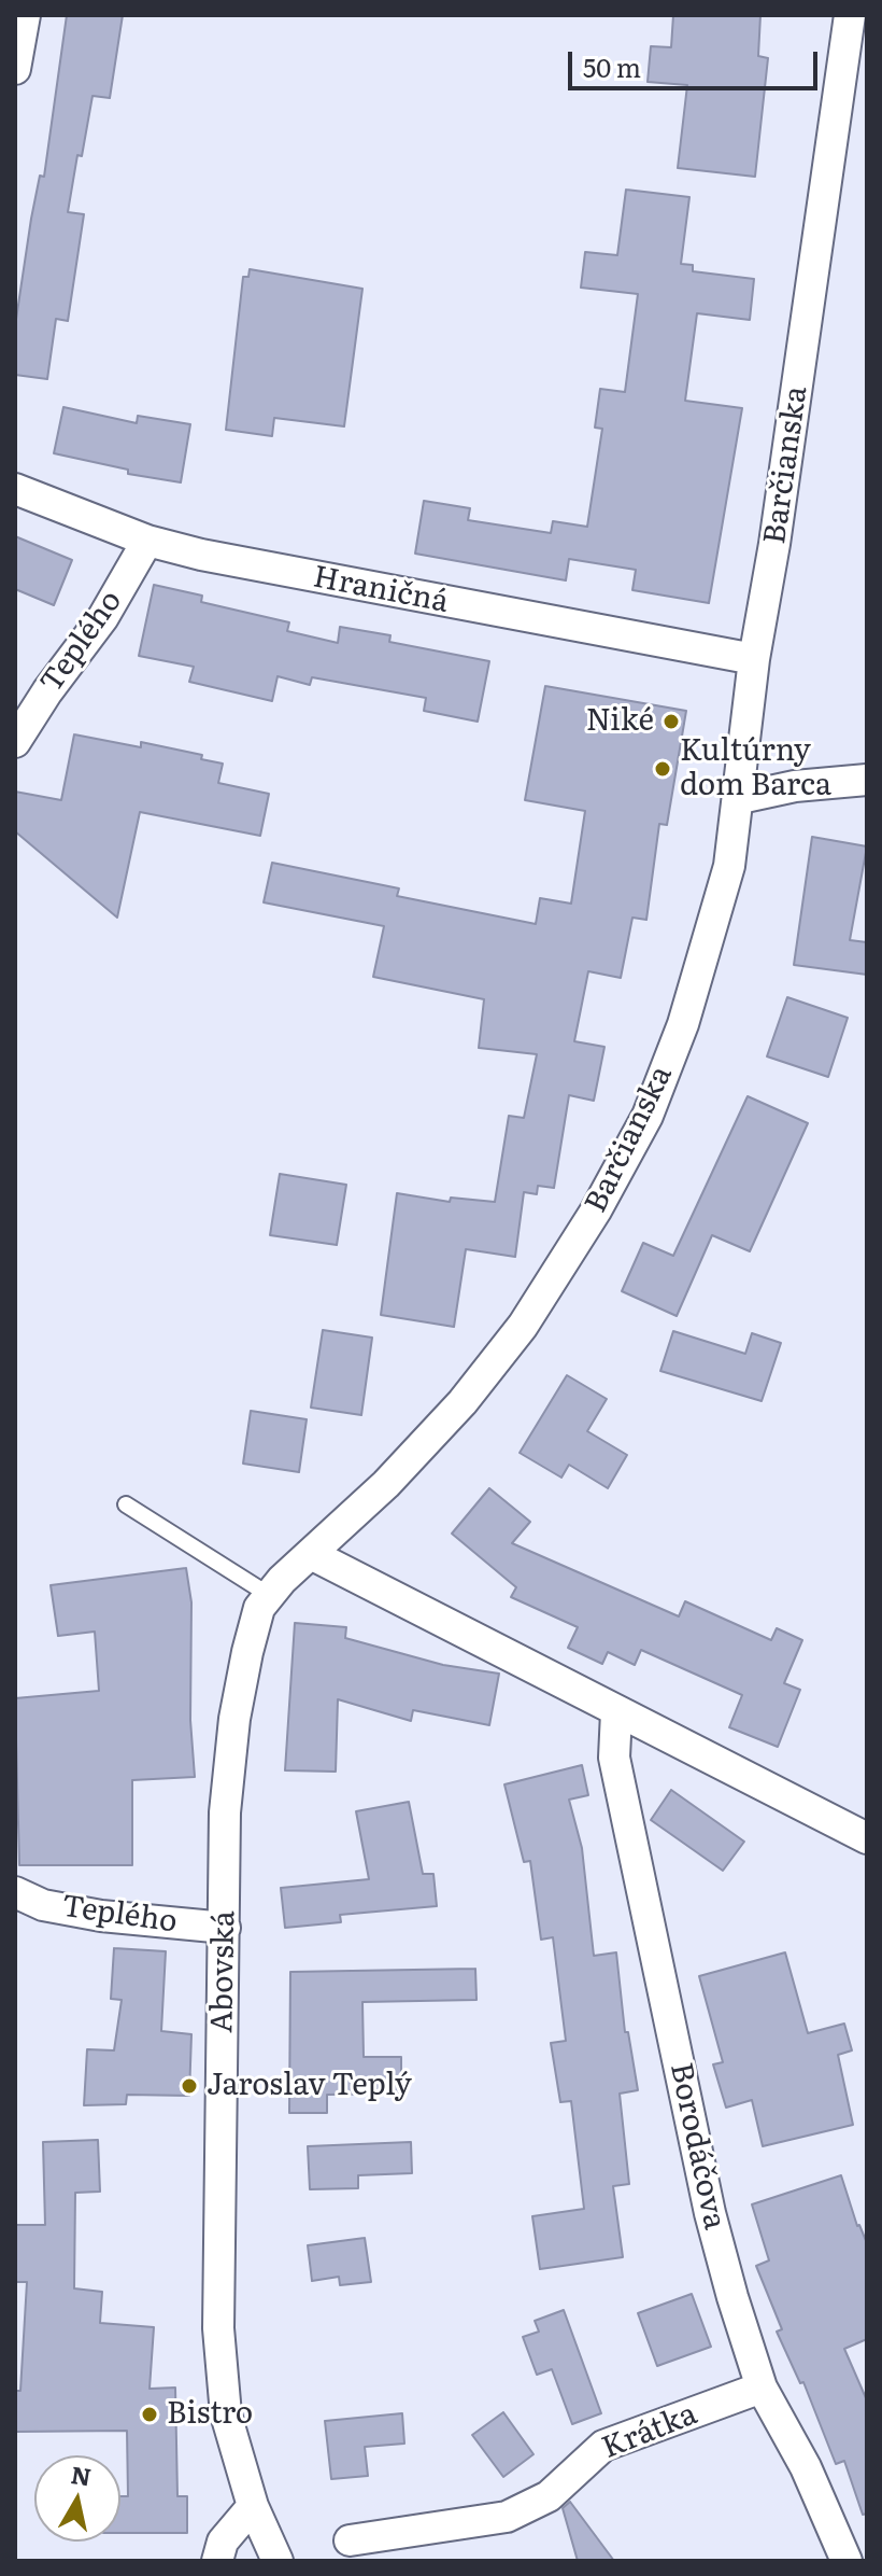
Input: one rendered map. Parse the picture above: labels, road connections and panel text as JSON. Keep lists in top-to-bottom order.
{
  "streets": {
    "street": [
      "Barčianska",
      "Hraničná",
      "Teplého",
      "Abovská",
      "Borodáčova",
      "Krátka"
    ]
  },
  "crossings": [
    ["Barčianska", "Hraničná"],
    ["Barčianska", "Abovská"],
    ["Hraničná", "Teplého"],
    ["Teplého", "Abovská"],
    ["Borodáčova", "Krátka"]
  ],
  "places": [
    "Niké",
    "Kultúrny dom Barca",
    "Jaroslav Teplý",
    "Bistro"
  ],
  "scale_bar": "50 m",
  "north": "top"
}
